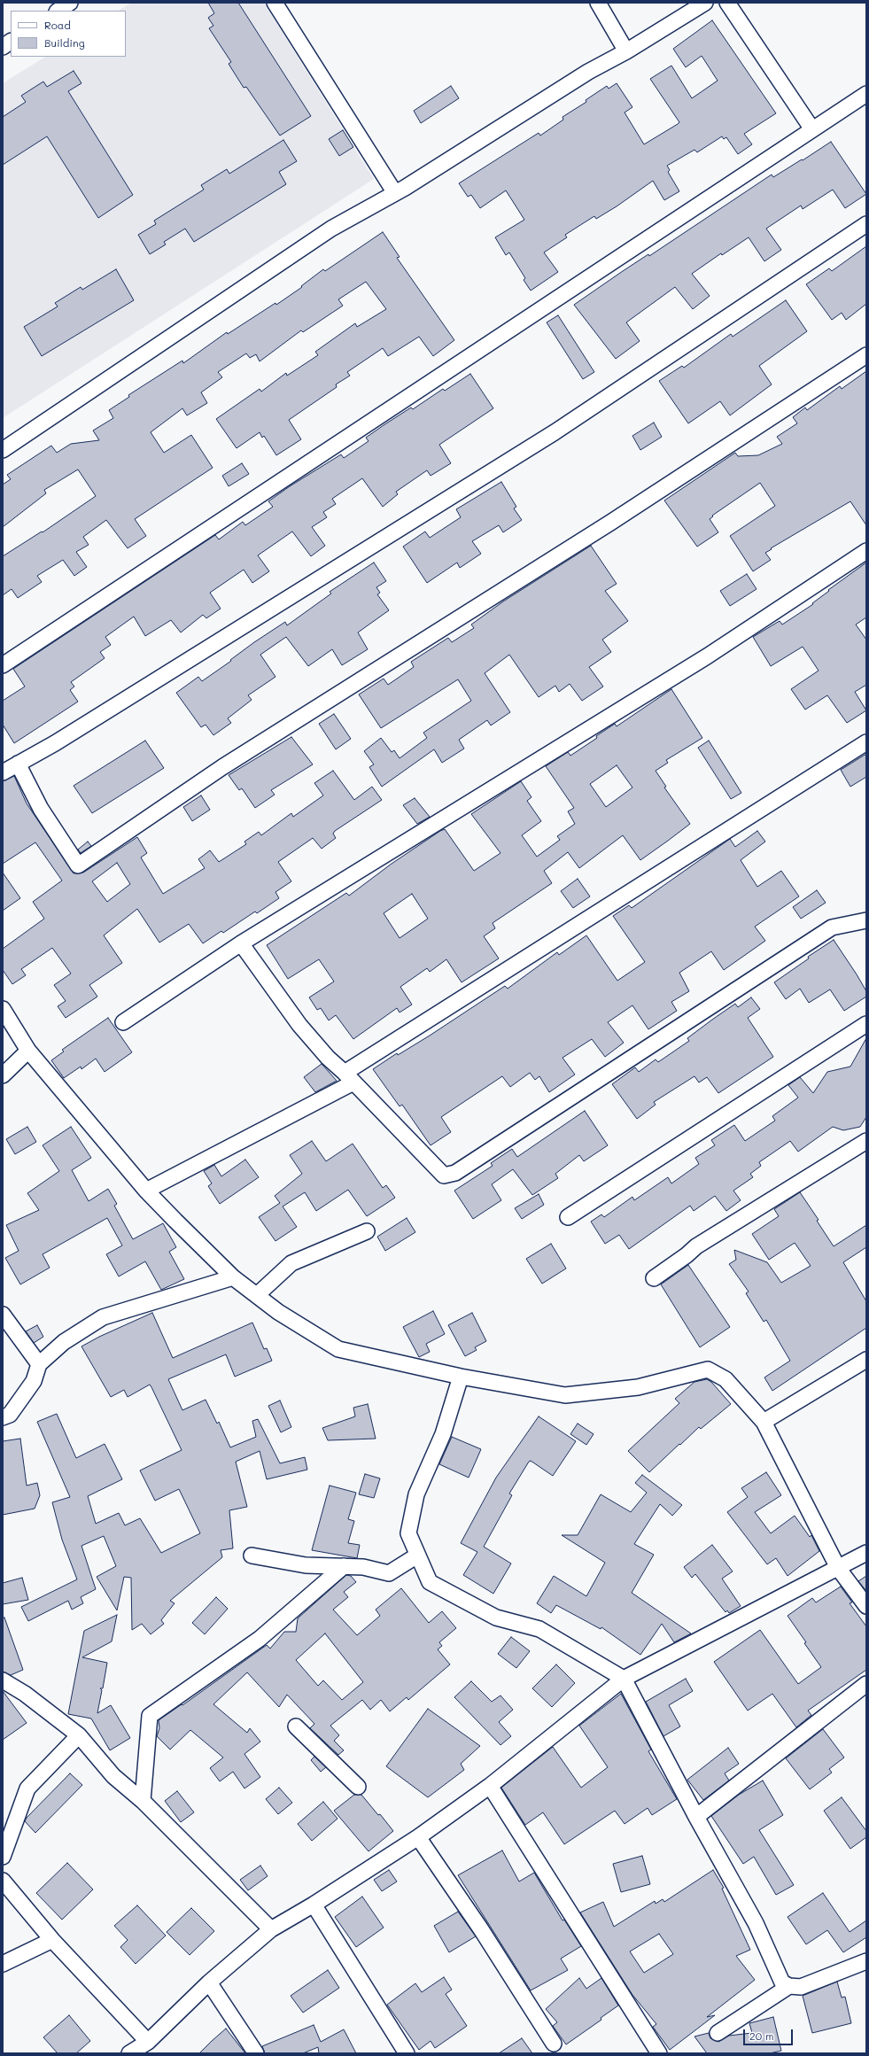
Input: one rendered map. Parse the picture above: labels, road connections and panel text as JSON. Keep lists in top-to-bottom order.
{
  "legend": ["Road", "Building"],
  "scale_bar": "20 m"
}
